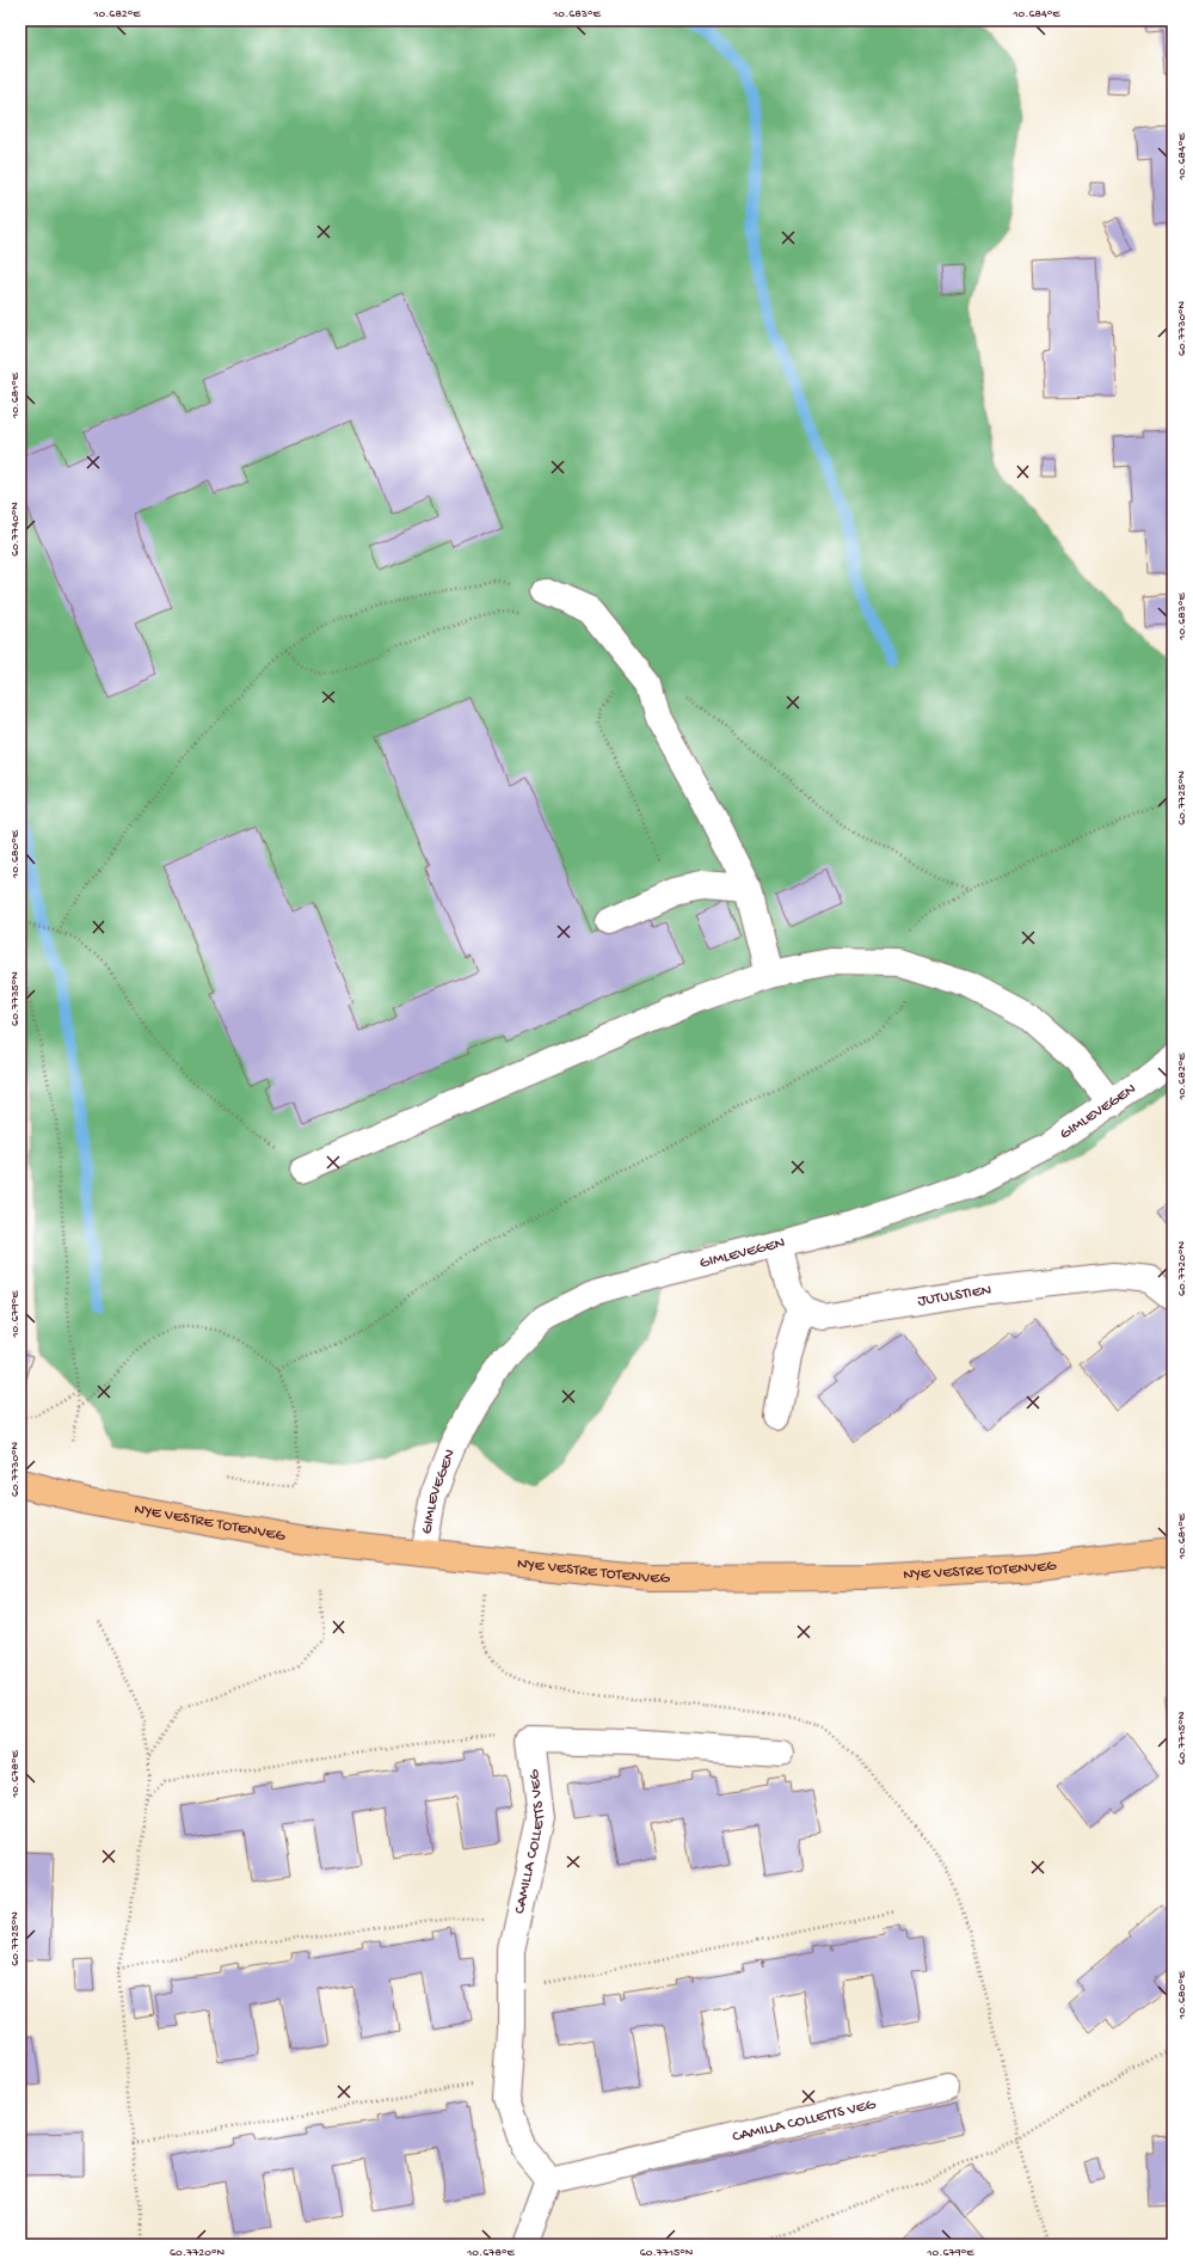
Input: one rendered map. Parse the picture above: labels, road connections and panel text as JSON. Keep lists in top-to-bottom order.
{
  "streets": {
    "main road": ["NYE VESTRE TOTENVEG"],
    "street": ["GIMLEVEGEN", "JUTULSTIEN", "CAMILLA COLLETTS VEG"]
  },
  "crossings": [
    ["GIMLEVEGEN", "NYE VESTRE TOTENVEG"]
  ],
  "coordinates": [
    "10.682°E",
    "10.683°E",
    "10.684°E",
    "60.7730°N",
    "10.681°E",
    "60.7740°N",
    "60.7725°N",
    "10.680°E",
    "60.7735°N",
    "60.7720°N",
    "10.679°E",
    "60.7715°N",
    "10.678°E"
  ]
}
